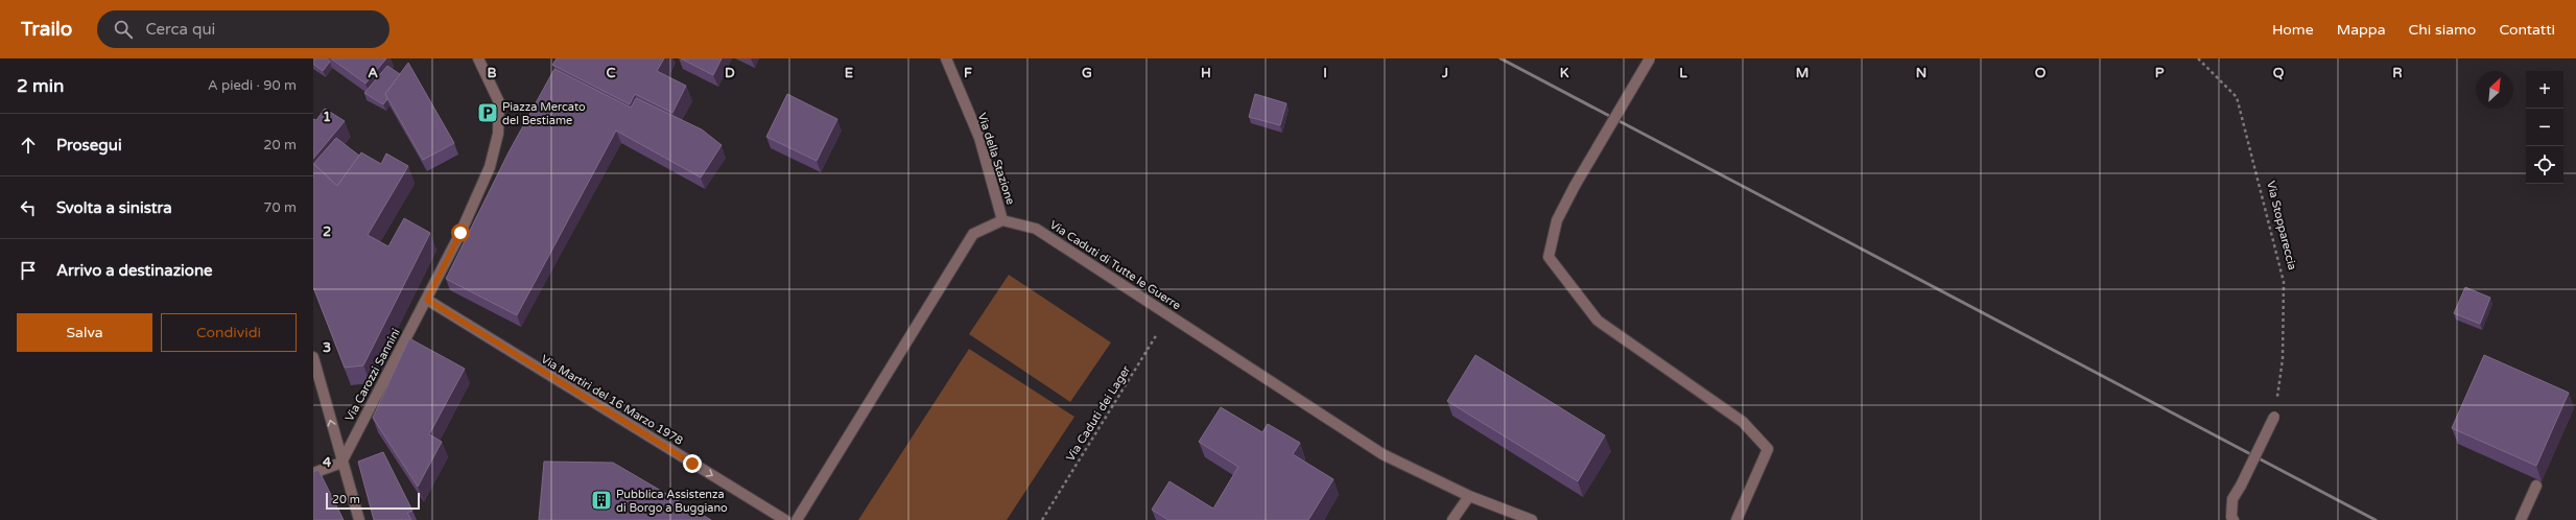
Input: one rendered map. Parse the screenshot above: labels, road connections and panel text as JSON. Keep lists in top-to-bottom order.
{
  "streets": {
    "street": [
      "Via della Stazione",
      "Via Caduti di Tutte le Guerre",
      "Via Carozzi Sannini",
      "Via Martiri del 16 Marzo 1978"
    ],
    "path": ["Via Stoppareccia", "Via Caduti dei Lager"]
  },
  "crossings": [
    ["Via della Stazione", "Via Caduti di Tutte le Guerre"],
    ["Via Caduti di Tutte le Guerre", "Via Caduti dei Lager"],
    ["Via Carozzi Sannini", "Via Martiri del 16 Marzo 1978"]
  ],
  "one_way": ["Via Martiri del 16 Marzo 1978"],
  "places": {
    "parking": ["Piazza Mercato del Bestiame"],
    "building": ["Pubblica Assistenza di Borgo a Buggiano"]
  },
  "scale_bar": "20 m",
  "north": "top right",
  "page": {
    "header": "Trailo",
    "search": "Cerca qui",
    "nav": [
      "Home",
      "Mappa",
      "Chi siamo",
      "Contatti"
    ],
    "heading": ["2 min", "A piedi · 90 m"],
    "map_buttons": ["+", "−"],
    "list": [
      ["Prosegui", "20 m"],
      ["Svolta a sinistra", "70 m"],
      "Arrivo a destinazione"
    ],
    "buttons": ["Salva", "Condividi"],
    "scale": "20 m"
  },
  "grid": {
    "columns": [
      "A",
      "B",
      "C",
      "D",
      "E",
      "F",
      "G",
      "H",
      "I",
      "J",
      "K",
      "L",
      "M",
      "N",
      "O",
      "P",
      "Q",
      "R"
    ],
    "rows": [
      "1",
      "2",
      "3",
      "4"
    ]
  }
}
